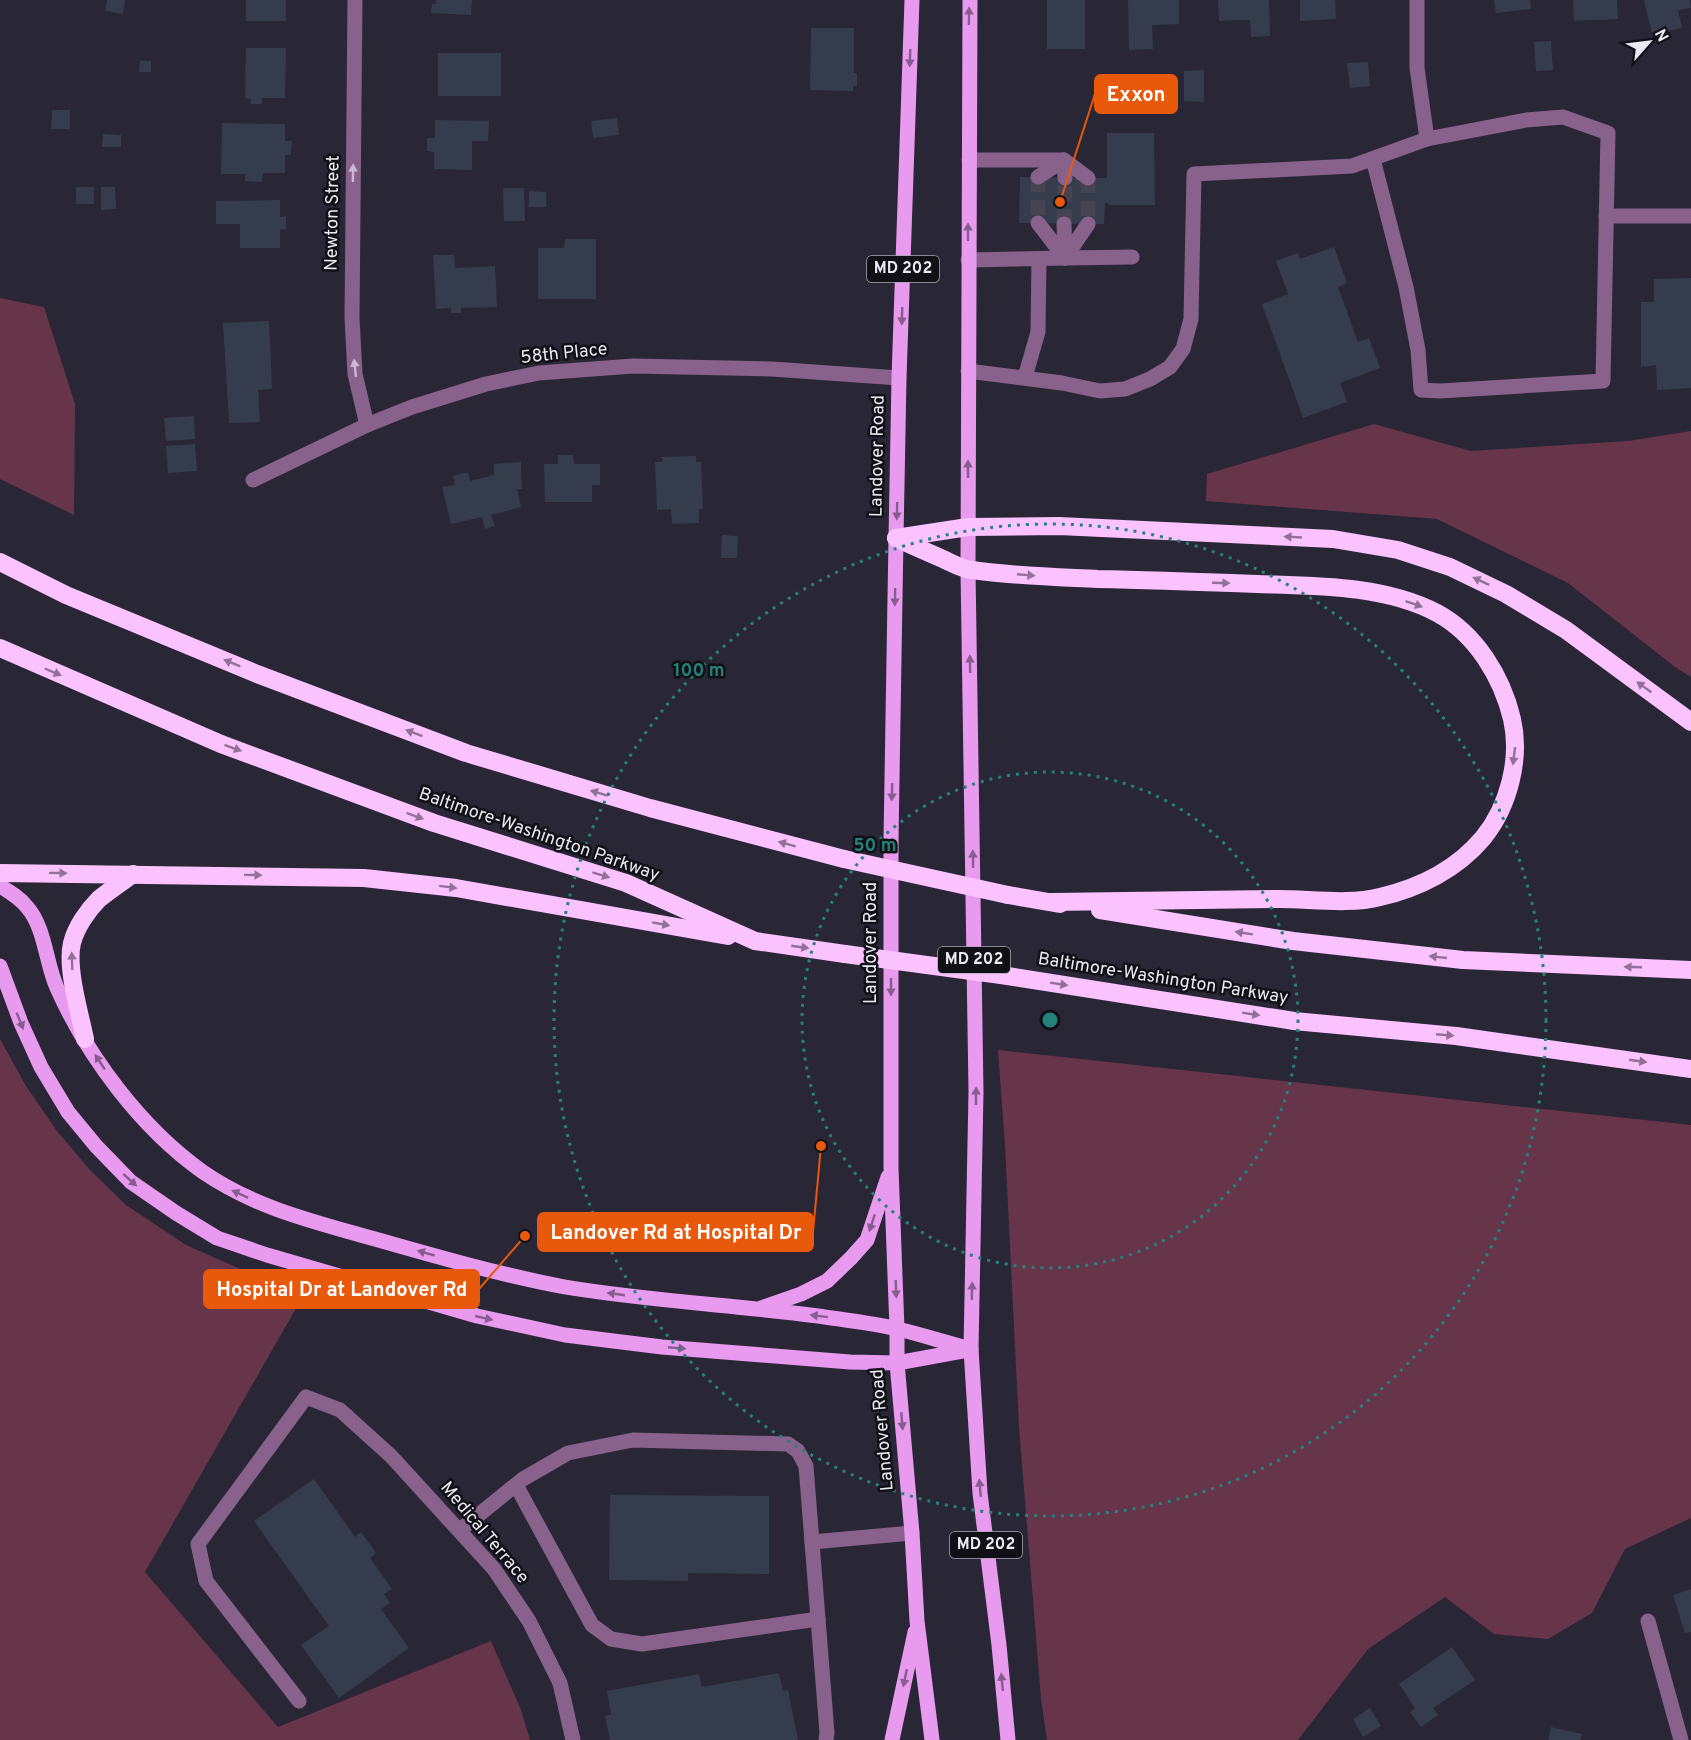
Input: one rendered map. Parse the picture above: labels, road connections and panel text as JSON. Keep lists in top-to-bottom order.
{
  "streets": {
    "highway": ["Baltimore-Washington Parkway"],
    "main road": ["MD 202", "Landover Road"],
    "street": ["Newton Street", "58th Place", "Medical Terrace"]
  },
  "crossings": [
    ["Newton Street", "58th Place"],
    ["58th Place", "Landover Road"]
  ],
  "one_way": ["Newton Street"],
  "places": ["Exxon", "Landover Rd at Hospital Dr", "Hospital Dr at Landover Rd"],
  "north": "top right",
  "rings": ["100 m", "50 m"]
}
